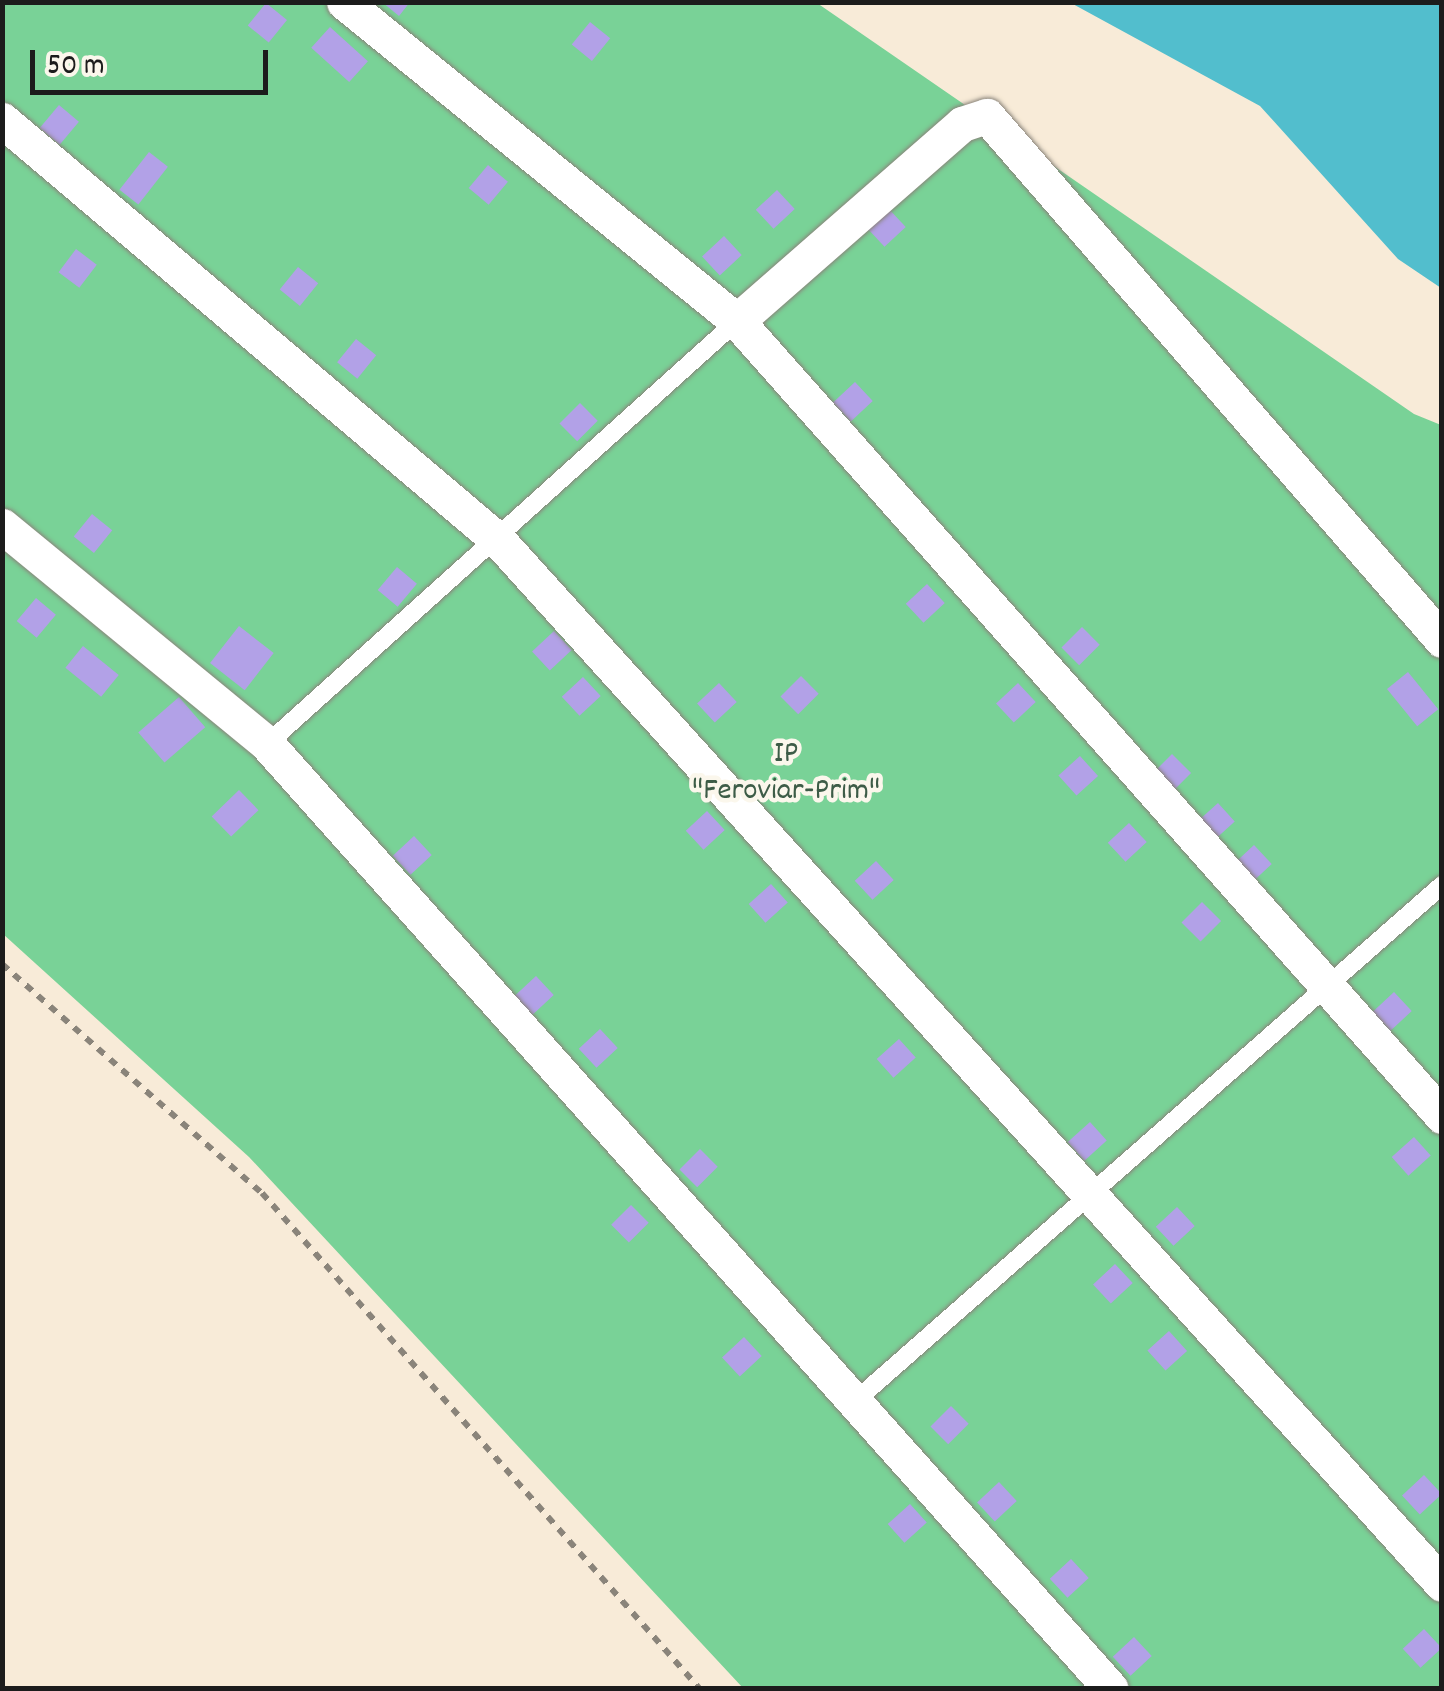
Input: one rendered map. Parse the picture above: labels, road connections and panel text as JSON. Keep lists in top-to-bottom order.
{
  "parks": ["IP \"Feroviar-Prim\""],
  "scale_bar": "50 m"
}
